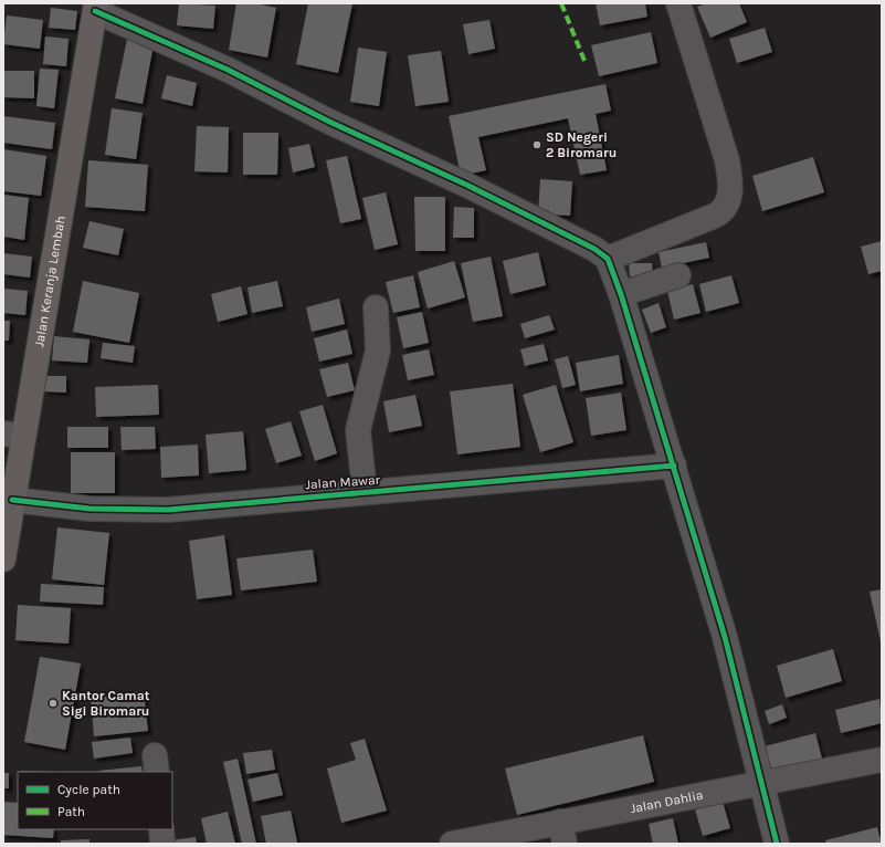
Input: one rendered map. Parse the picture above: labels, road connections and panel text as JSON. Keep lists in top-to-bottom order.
{
  "streets": {
    "main road": ["Jalan Keranja Lembah"],
    "street": ["Jalan Mawar", "Jalan Dahlia"]
  },
  "crossings": [
    ["Jalan Keranja Lembah", "Jalan Mawar"]
  ],
  "places": ["SD Negeri 2 Biromaru", "Kantor Camat Sigi Biromaru"],
  "legend": ["Cycle path", "Path"]
}
